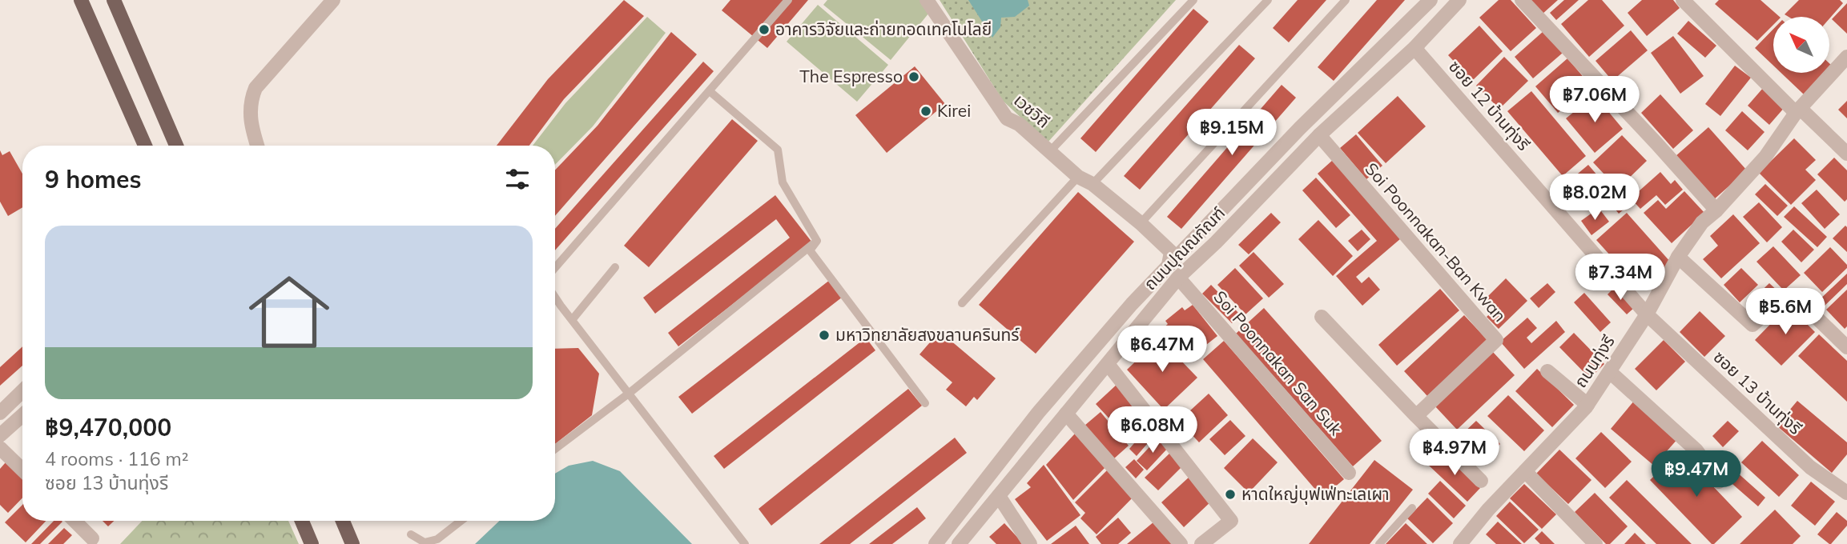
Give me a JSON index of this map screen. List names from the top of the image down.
{
  "streets": {
    "street": [
      "ซอย 12 บ้านทุ่งรี",
      "เวชวิถี",
      "Soi Poonnakan-Ban Kwan",
      "ถนนปุณณกัณฑ์",
      "ถนนทุ่งรี",
      "Soi Poonnakan San Suk",
      "ซอย 13 บ้านทุ่งรี"
    ]
  },
  "crossings": [
    ["ซอย 12 บ้านทุ่งรี", "ถนนปุณณกัณฑ์"],
    ["ซอย 12 บ้านทุ่งรี", "ถนนทุ่งรี"],
    ["ซอย 12 บ้านทุ่งรี", "ซอย 13 บ้านทุ่งรี"],
    ["เวชวิถี", "ถนนปุณณกัณฑ์"],
    ["Soi Poonnakan-Ban Kwan", "ถนนปุณณกัณฑ์"],
    ["ถนนปุณณกัณฑ์", "Soi Poonnakan San Suk"],
    ["ถนนทุ่งรี", "ซอย 13 บ้านทุ่งรี"]
  ],
  "places": [
    "อาคารวิจัยและถ่ายทอดเทคโนโลยี",
    "The Espresso",
    "Kirei",
    "มหาวิทยาลัยสงขลานครินทร์",
    "หาดใหญ่บุฟเฟ่ทะเลเผา"
  ],
  "north": "top left",
  "page": {
    "price": [
      "฿7.06M",
      "฿9.15M",
      "฿8.02M",
      "฿7.34M",
      "฿5.6M",
      "฿6.47M",
      "฿6.08M",
      "฿4.97M",
      "฿9.47M"
    ],
    "heading": "9 homes",
    "list": [
      {
        "name": "฿9,470,000",
        "note": "4 rooms · 116 m² · ซอย 13 บ้านทุ่งรี"
      }
    ]
  }
}
